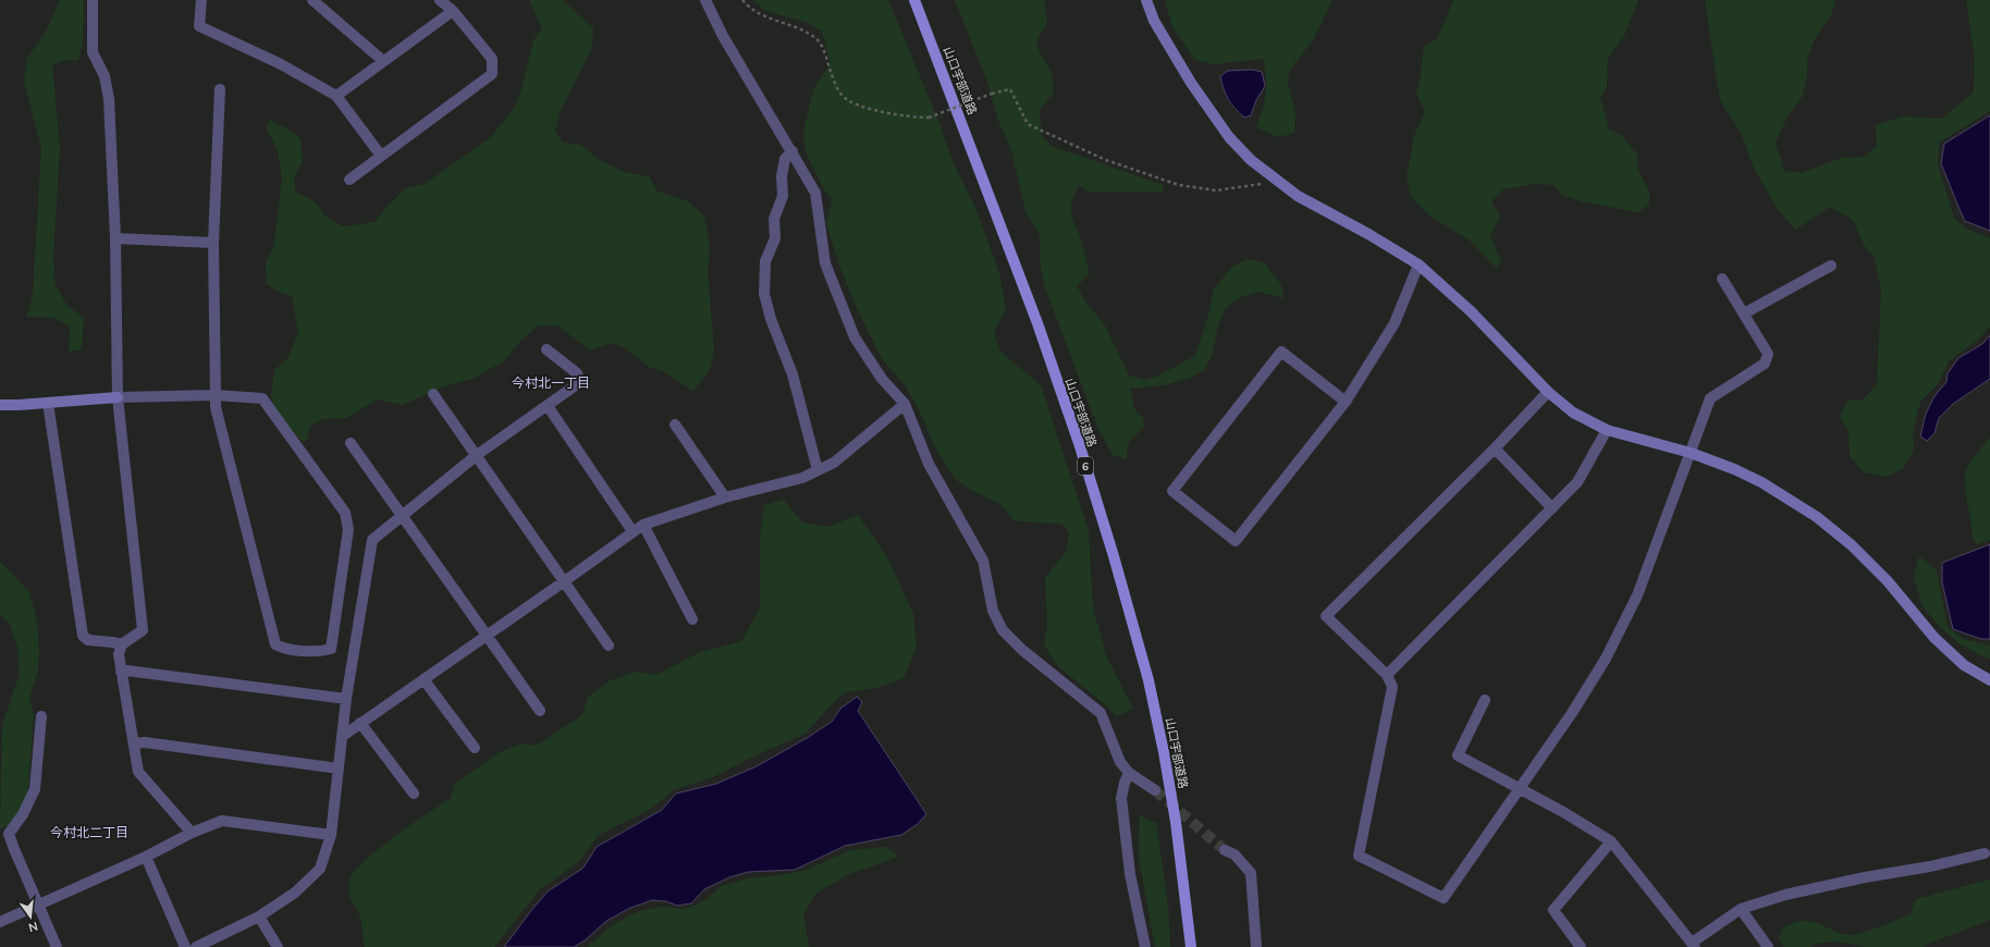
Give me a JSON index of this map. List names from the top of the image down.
{
  "streets": {
    "main road": ["山口宇部道路", "6"]
  },
  "districts": ["今村北一丁目", "今村北二丁目"],
  "north": "bottom"
}
